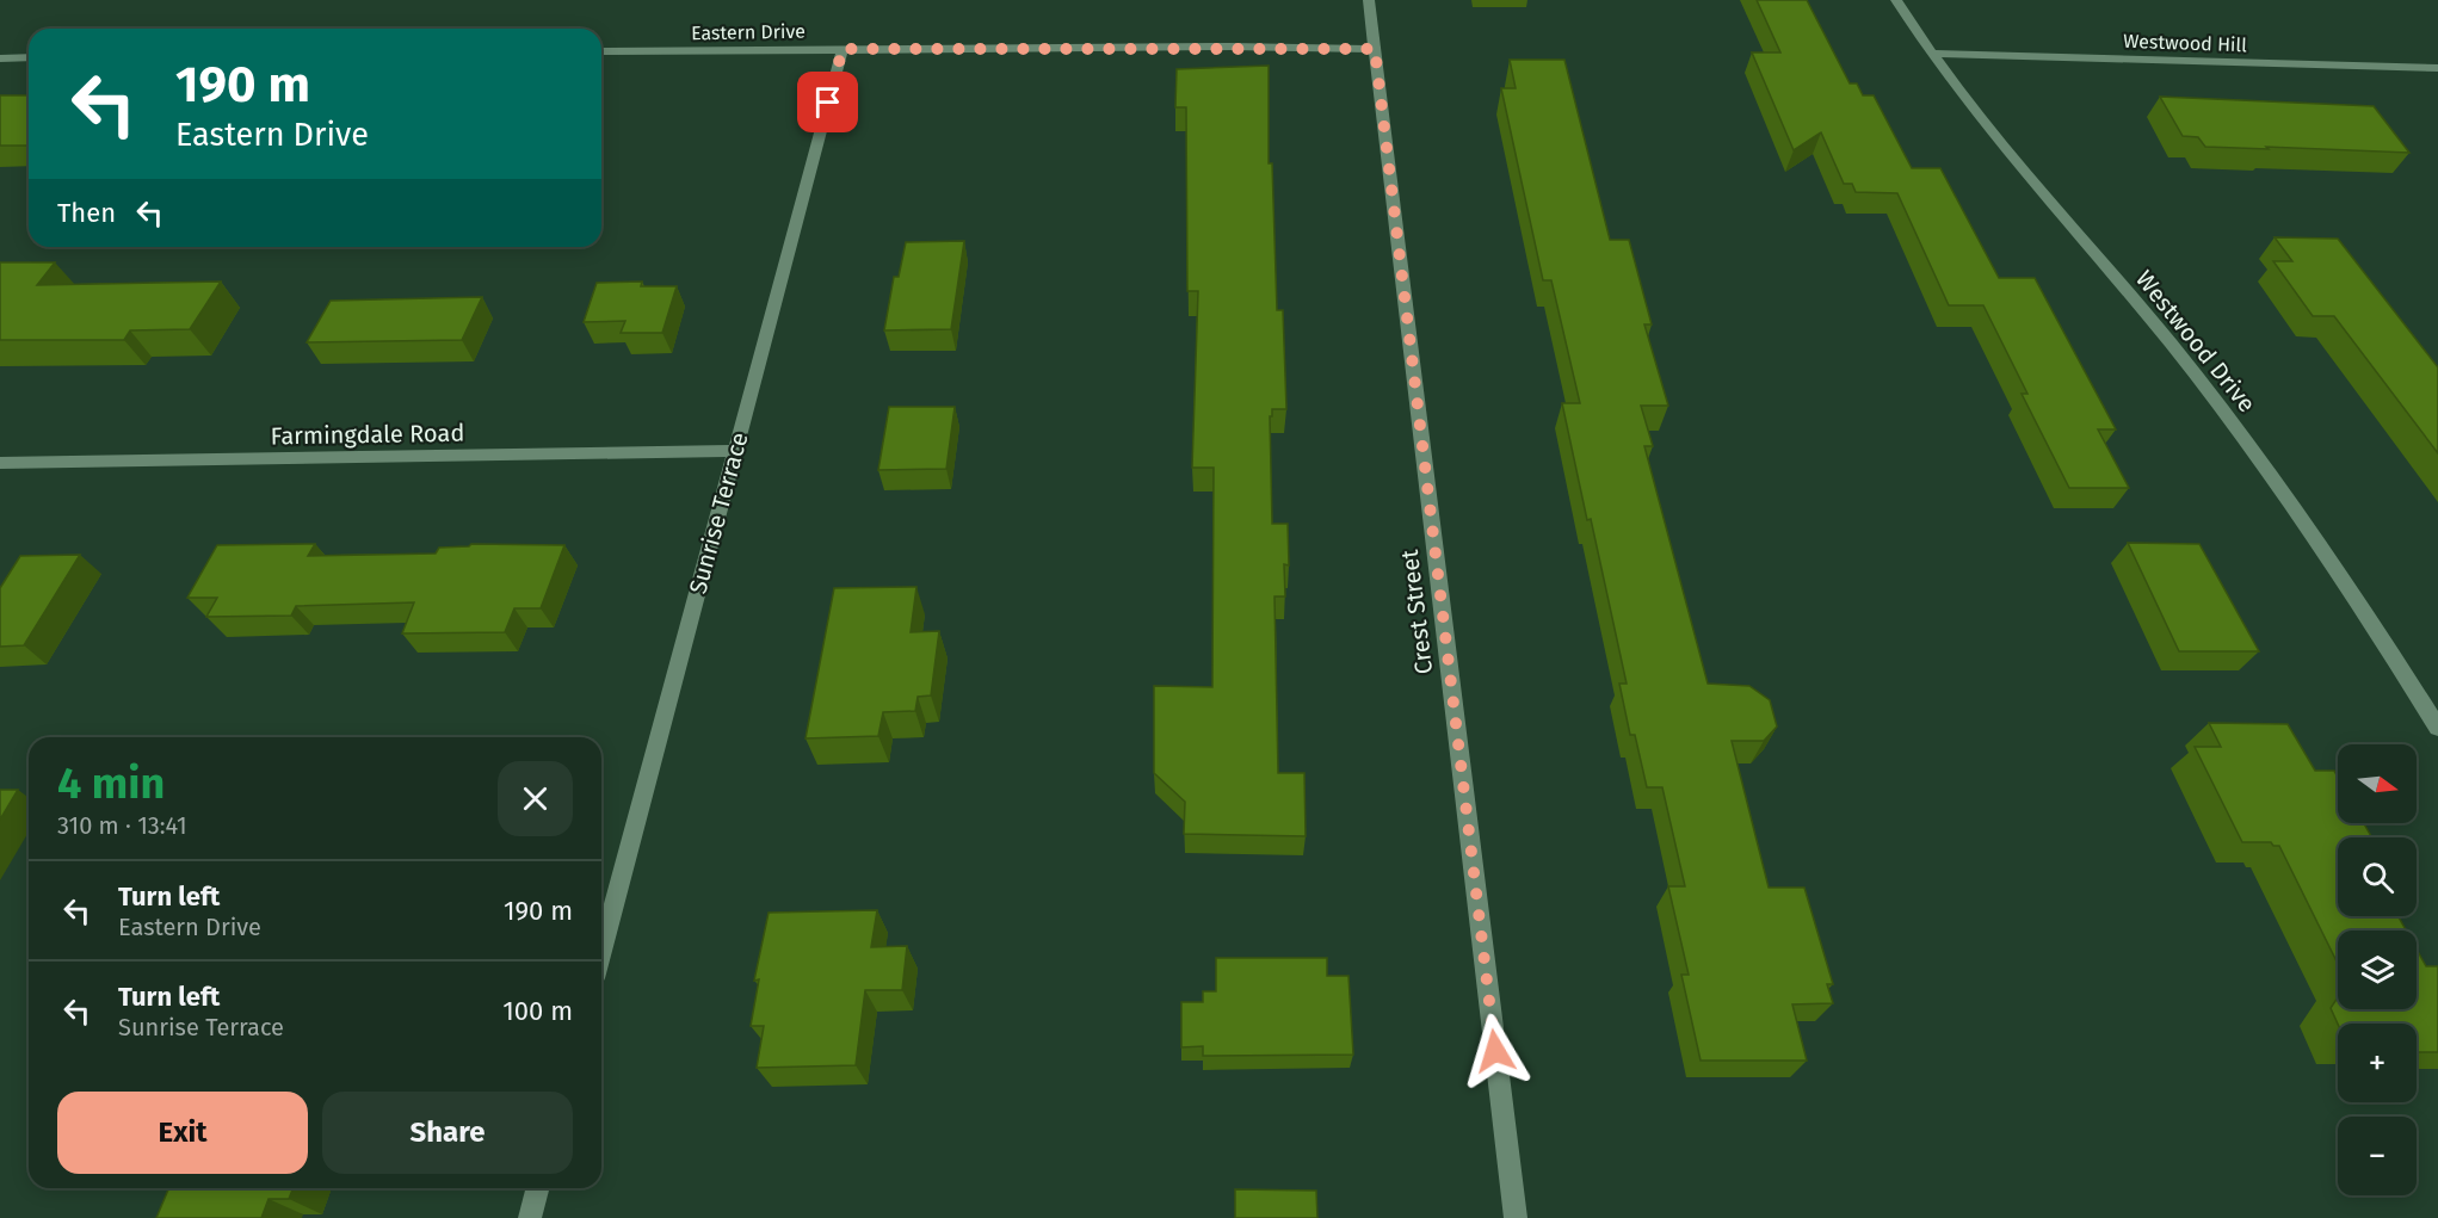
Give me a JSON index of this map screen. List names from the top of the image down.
{
  "streets": {
    "street": [
      "Eastern Drive",
      "Westwood Hill",
      "Westwood Drive",
      "Farmingdale Road",
      "Sunrise Terrace",
      "Crest Street"
    ]
  },
  "crossings": [
    ["Eastern Drive", "Sunrise Terrace"],
    ["Eastern Drive", "Crest Street"],
    ["Westwood Hill", "Westwood Drive"],
    ["Farmingdale Road", "Sunrise Terrace"]
  ],
  "north": "right",
  "page": {
    "turn": ["190 m", "Eastern Drive"],
    "then": "Then",
    "heading": ["4 min", "310 m · 13:41"],
    "map_buttons": ["+", "−"],
    "list": [
      {
        "name": "Turn left",
        "note": "Eastern Drive",
        "value": "190 m"
      },
      {
        "name": "Turn left",
        "note": "Sunrise Terrace",
        "value": "100 m"
      }
    ],
    "buttons": ["Exit", "Share"]
  }
}
